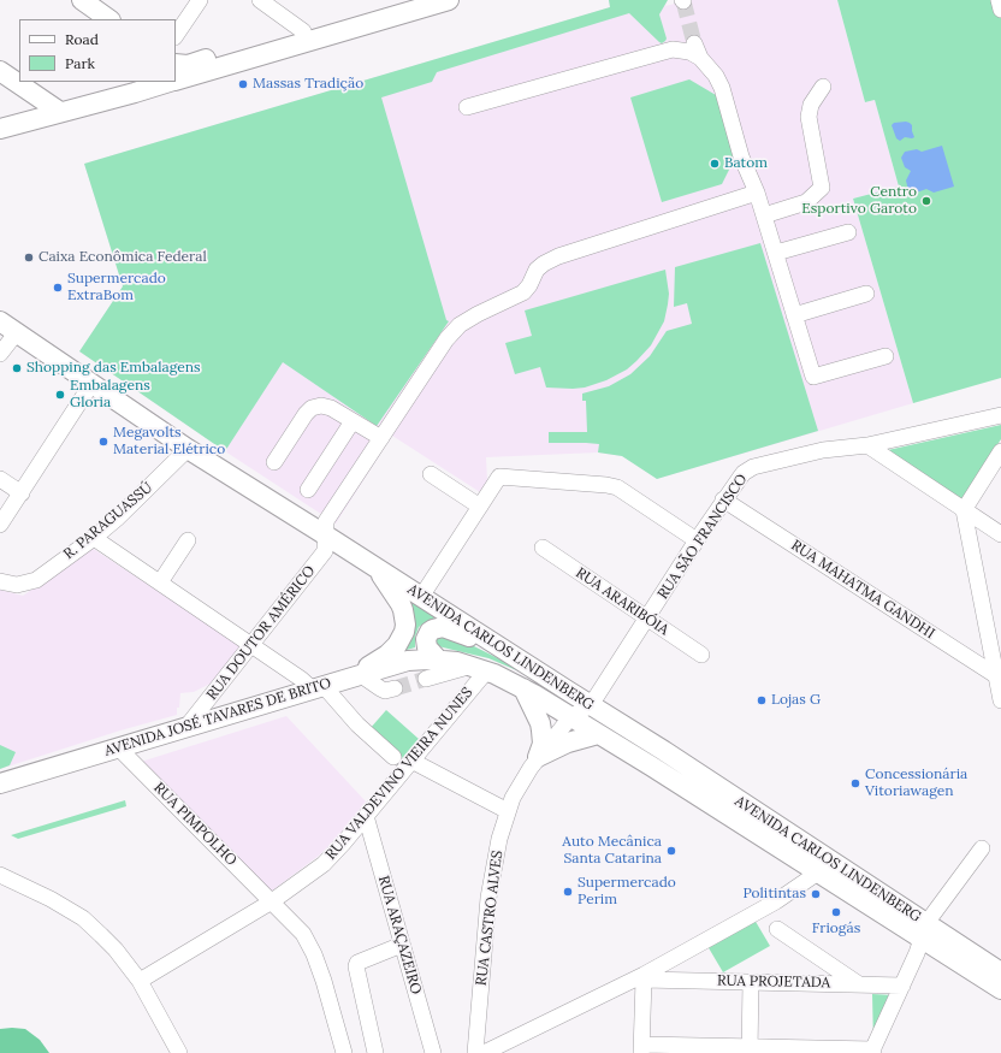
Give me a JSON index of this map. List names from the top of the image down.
{
  "streets": {
    "main road": ["AVENIDA CARLOS LINDENBERG", "AVENIDA JOSÉ TAVARES DE BRITO"],
    "street": [
      "R. PARAGUASSÚ",
      "RUA SÃO FRANCISCO",
      "RUA MAHATMA GANDHI",
      "RUA ARARIBÓIA",
      "RUA DOUTOR AMÉRICO",
      "RUA VALDEVINO VIEIRA NUNES",
      "RUA PIMPOLHO",
      "RUA CASTRO ALVES",
      "RUA ARAÇAZEIRO",
      "RUA PROJETADA"
    ]
  },
  "crossings": [
    ["R. PARAGUASSÚ", "AVENIDA CARLOS LINDENBERG"],
    ["RUA SÃO FRANCISCO", "RUA MAHATMA GANDHI"],
    ["RUA SÃO FRANCISCO", "RUA ARARIBÓIA"],
    ["RUA SÃO FRANCISCO", "AVENIDA CARLOS LINDENBERG"],
    ["RUA SÃO FRANCISCO", "RUA CASTRO ALVES"],
    ["RUA DOUTOR AMÉRICO", "AVENIDA CARLOS LINDENBERG"],
    ["RUA DOUTOR AMÉRICO", "AVENIDA JOSÉ TAVARES DE BRITO"],
    ["AVENIDA CARLOS LINDENBERG", "AVENIDA JOSÉ TAVARES DE BRITO"],
    ["AVENIDA CARLOS LINDENBERG", "RUA VALDEVINO VIEIRA NUNES"],
    ["AVENIDA CARLOS LINDENBERG", "RUA CASTRO ALVES"],
    ["AVENIDA JOSÉ TAVARES DE BRITO", "RUA PIMPOLHO"],
    ["RUA VALDEVINO VIEIRA NUNES", "RUA PIMPOLHO"],
    ["RUA VALDEVINO VIEIRA NUNES", "RUA ARAÇAZEIRO"]
  ],
  "places": [
    "Massas Tradição",
    "Batom",
    "Centro Esportivo Garoto",
    "Caixa Econômica Federal",
    "Supermercado ExtraBom",
    "Shopping das Embalagens",
    "Embalagens Gloria",
    "Megavolts Material Elétrico",
    "Lojas G",
    "Concessionária Vitoriawagen",
    "Auto Mecânica Santa Catarina",
    "Supermercado Perim",
    "Politintas",
    "Friogás"
  ],
  "legend": ["Road", "Park"]
}
